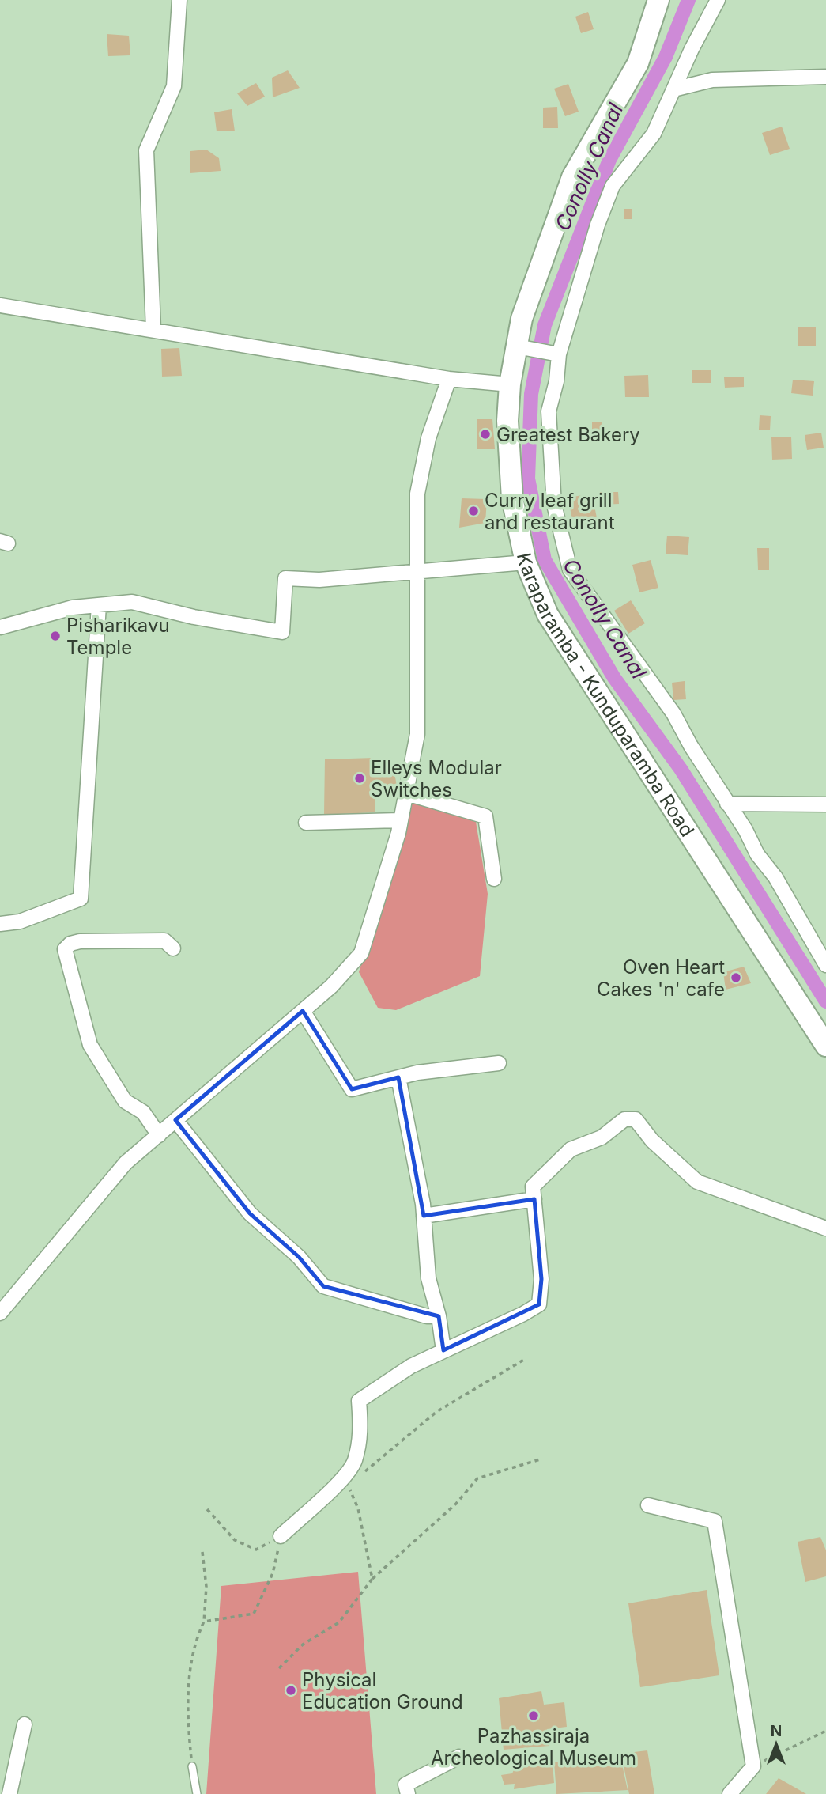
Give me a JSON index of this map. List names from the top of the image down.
{
  "streets": {
    "main road": ["Karaparamba - Kunduparamba Road"]
  },
  "water": ["Conolly Canal"],
  "places": [
    "Greatest Bakery",
    "Curry leaf grill and restaurant",
    "Pisharikavu Temple",
    "Elleys Modular Switches",
    "Oven Heart Cakes 'n' cafe",
    "Physical Education Ground",
    "Pazhassiraja Archeological Museum"
  ],
  "north": "top"
}
